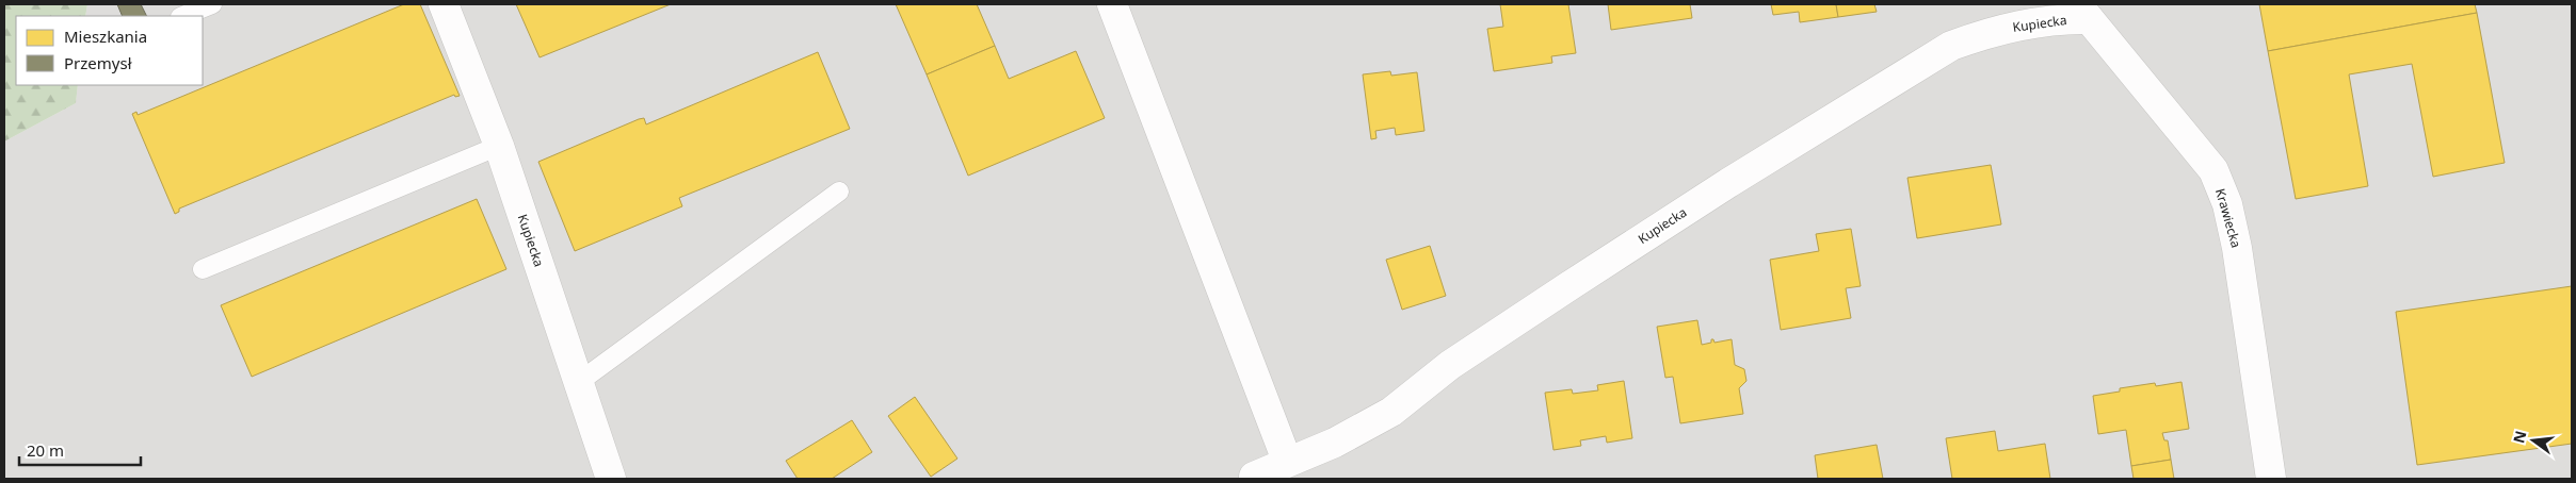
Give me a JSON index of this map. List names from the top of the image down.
{
  "streets": {
    "street": ["Kupiecka", "Krawiecka"]
  },
  "crossings": [
    ["Kupiecka", "Krawiecka"]
  ],
  "legend": ["Mieszkania", "Przemysł"],
  "scale_bar": "20 m",
  "north": "left"
}
